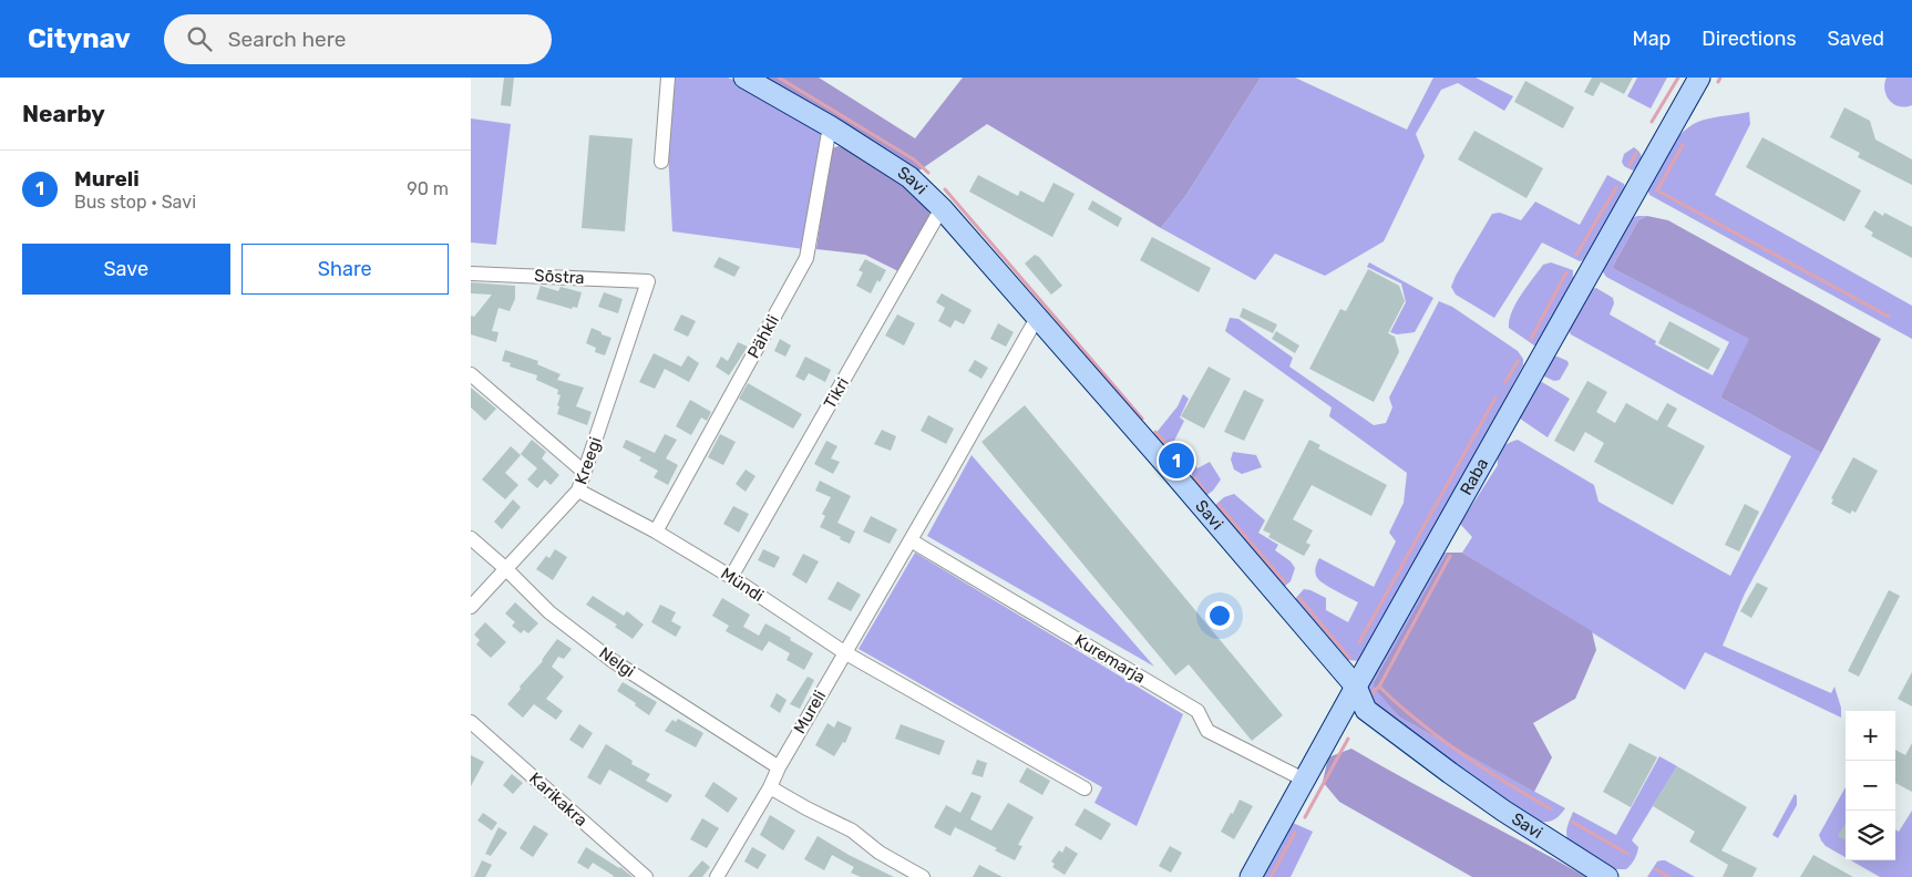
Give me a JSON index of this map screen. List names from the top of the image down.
{
  "streets": {
    "street": [
      "Savi",
      "Sõstra",
      "Pähkli",
      "Tikri",
      "Kreegi",
      "Raba",
      "Mündi",
      "Kuremarja",
      "Nelgi",
      "Mureli",
      "Karikakra"
    ]
  },
  "crossings": [
    ["Savi", "Pähkli"],
    ["Savi", "Tikri"],
    ["Savi", "Raba"],
    ["Savi", "Mureli"],
    ["Sõstra", "Kreegi"],
    ["Pähkli", "Mündi"],
    ["Tikri", "Mündi"],
    ["Kreegi", "Mündi"],
    ["Kreegi", "Nelgi"],
    ["Raba", "Kuremarja"],
    ["Mündi", "Mureli"],
    ["Kuremarja", "Mureli"],
    ["Nelgi", "Mureli"]
  ],
  "page": {
    "header": "Citynav",
    "search": "Search here",
    "nav": ["Map", "Directions", "Saved"],
    "heading": "Nearby",
    "list": [
      {
        "mark": "1",
        "name": "Mureli",
        "note": "Bus stop · Savi",
        "value": "90 m"
      }
    ],
    "buttons": ["Save", "Share"],
    "pins": "1",
    "map_buttons": ["+", "−"]
  }
}
